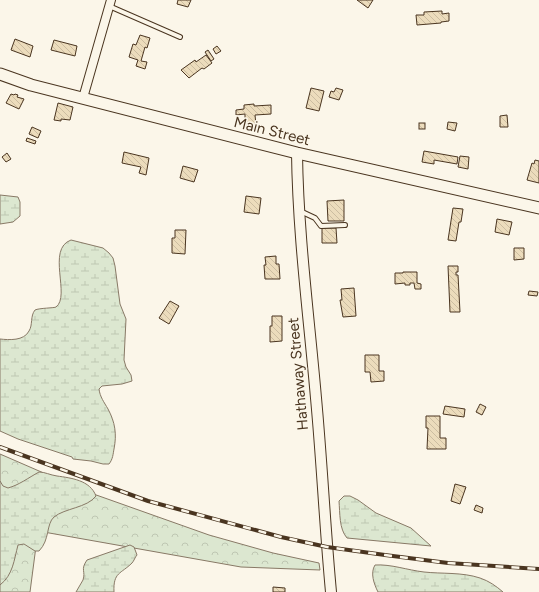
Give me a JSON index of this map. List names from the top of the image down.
{
  "streets": {
    "main road": ["Main Street"],
    "street": ["Hathaway Street"]
  },
  "crossings": [
    ["Main Street", "Hathaway Street"]
  ]
}
